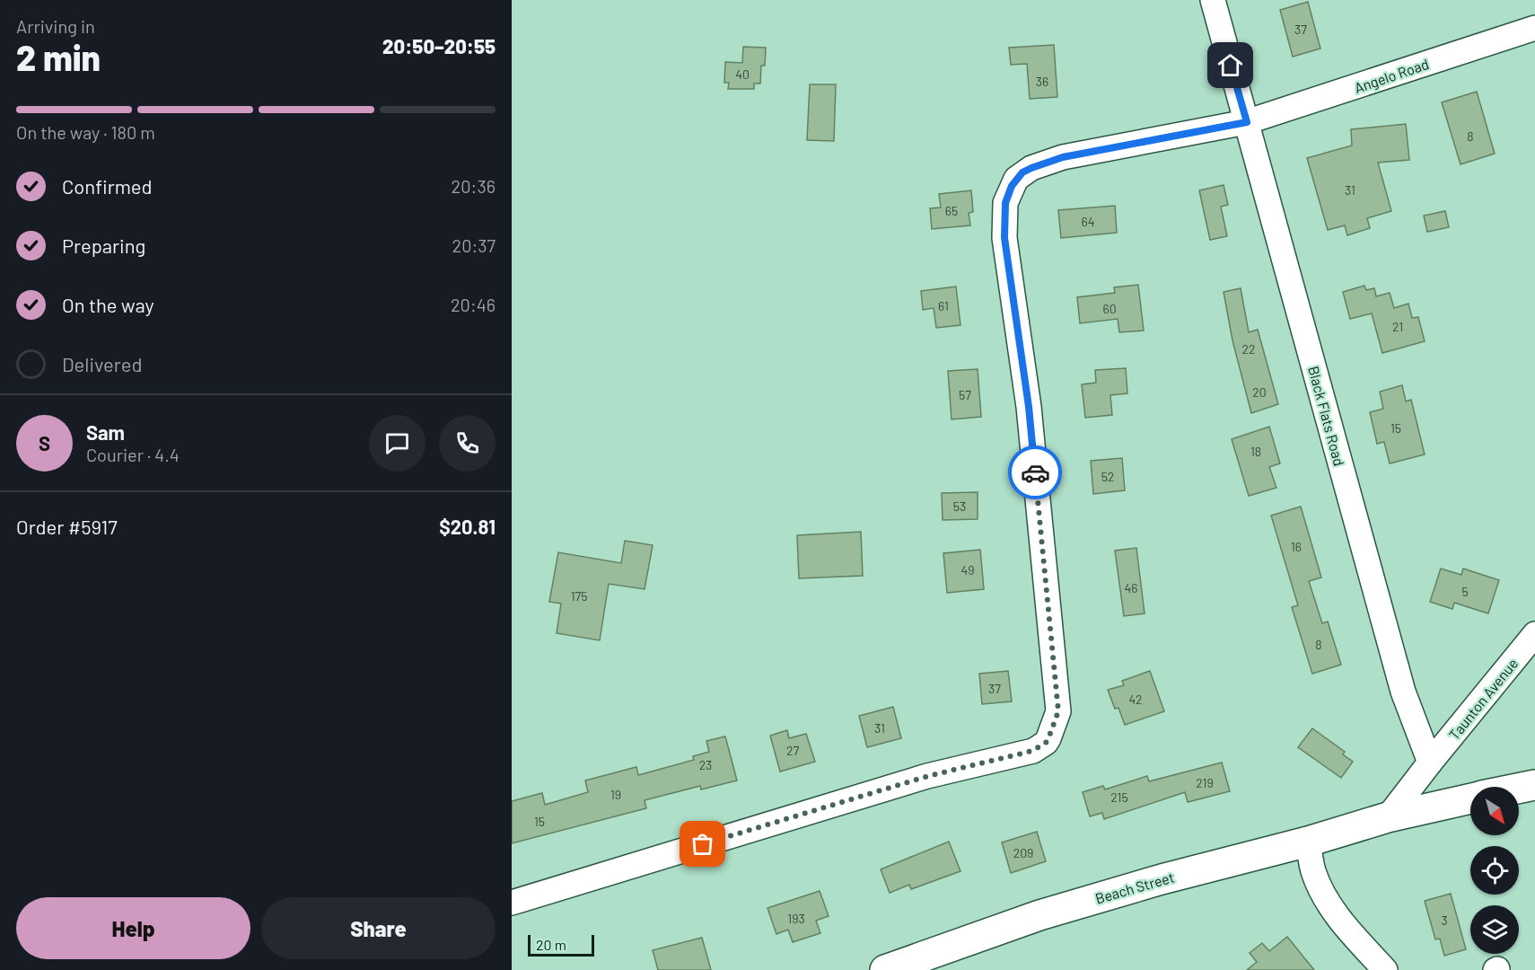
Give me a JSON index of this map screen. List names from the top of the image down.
{
  "streets": {
    "street": [
      "Angelo Road",
      "Black Flats Road",
      "Taunton Avenue",
      "Beach Street"
    ]
  },
  "crossings": [
    ["Angelo Road", "Black Flats Road"],
    ["Black Flats Road", "Taunton Avenue"]
  ],
  "house_numbers": [
    "37",
    "40",
    "36",
    "8",
    "31",
    "65",
    "64",
    "61",
    "60",
    "21",
    "22",
    "20",
    "57",
    "15",
    "18",
    "52",
    "53",
    "16",
    "49",
    "46",
    "5",
    "175",
    "8",
    "37",
    "42",
    "31",
    "27",
    "23",
    "219",
    "19",
    "215",
    "15",
    "209",
    "193",
    "3"
  ],
  "scale_bar": "20 m",
  "north": "bottom right",
  "page": {
    "heading": ["2 min", "Arriving in", "20:50–20:55"],
    "panel": [
      "Sam",
      "Courier · 4.4",
      "Order #5917",
      "$20.81"
    ],
    "bar": "On the way · 180 m",
    "list": [
      ["Confirmed", "20:36"],
      ["Preparing", "20:37"],
      ["On the way", "20:46"],
      "Delivered"
    ],
    "round": "S",
    "buttons": ["Help", "Share"],
    "scale": "20 m"
  }
}
